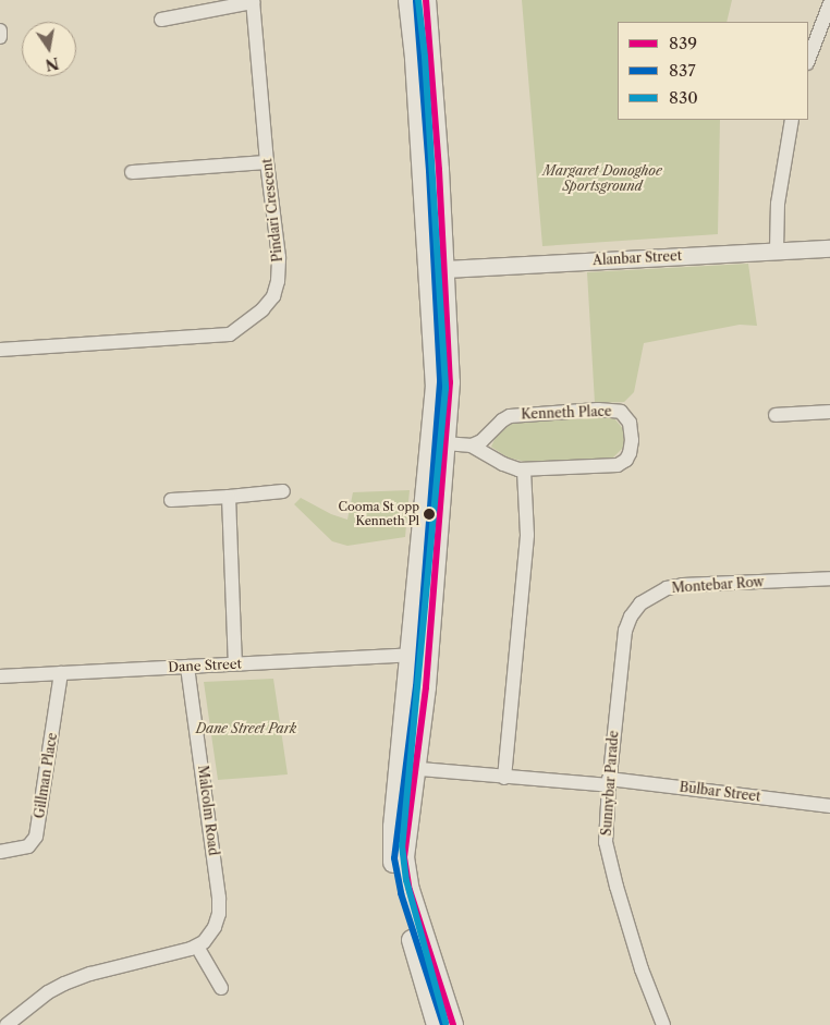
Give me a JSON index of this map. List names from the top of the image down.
{
  "streets": {
    "street": [
      "Pindari Crescent",
      "Alanbar Street",
      "Kenneth Place",
      "Montebar Row",
      "Dane Street",
      "Gillman Place",
      "Sunnybar Parade",
      "Bulbar Street",
      "Malcolm Road"
    ]
  },
  "crossings": [
    ["Montebar Row", "Sunnybar Parade"],
    ["Dane Street", "Gillman Place"],
    ["Dane Street", "Malcolm Road"],
    ["Sunnybar Parade", "Bulbar Street"]
  ],
  "parks": ["Margaret Donoghoe Sportsground", "Dane Street Park"],
  "places": ["Cooma St opp Kenneth Pl"],
  "lines": ["transit line 839", "transit line 830", "transit line 837"],
  "legend": ["839", "837", "830"],
  "north": "bottom"
}
